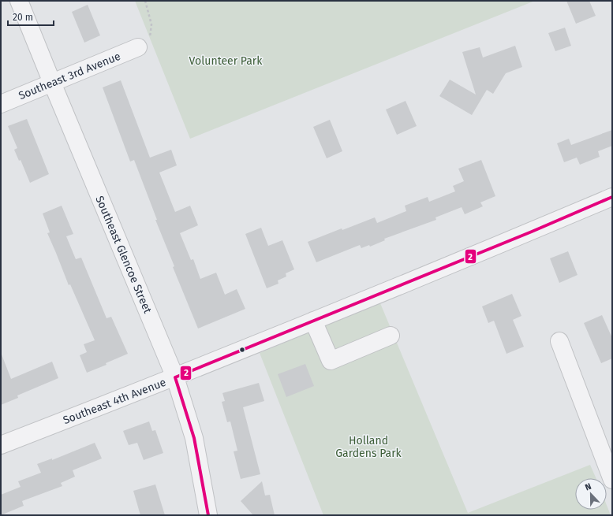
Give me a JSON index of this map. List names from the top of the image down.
{
  "streets": {
    "street": ["Southeast 3rd Avenue", "Southeast Glencoe Street", "Southeast 4th Avenue"]
  },
  "crossings": [
    ["Southeast 3rd Avenue", "Southeast Glencoe Street"],
    ["Southeast Glencoe Street", "Southeast 4th Avenue"]
  ],
  "parks": ["Volunteer Park", "Holland Gardens Park"],
  "lines": ["transit line 2"],
  "scale_bar": "20 m",
  "north": "top"
}
